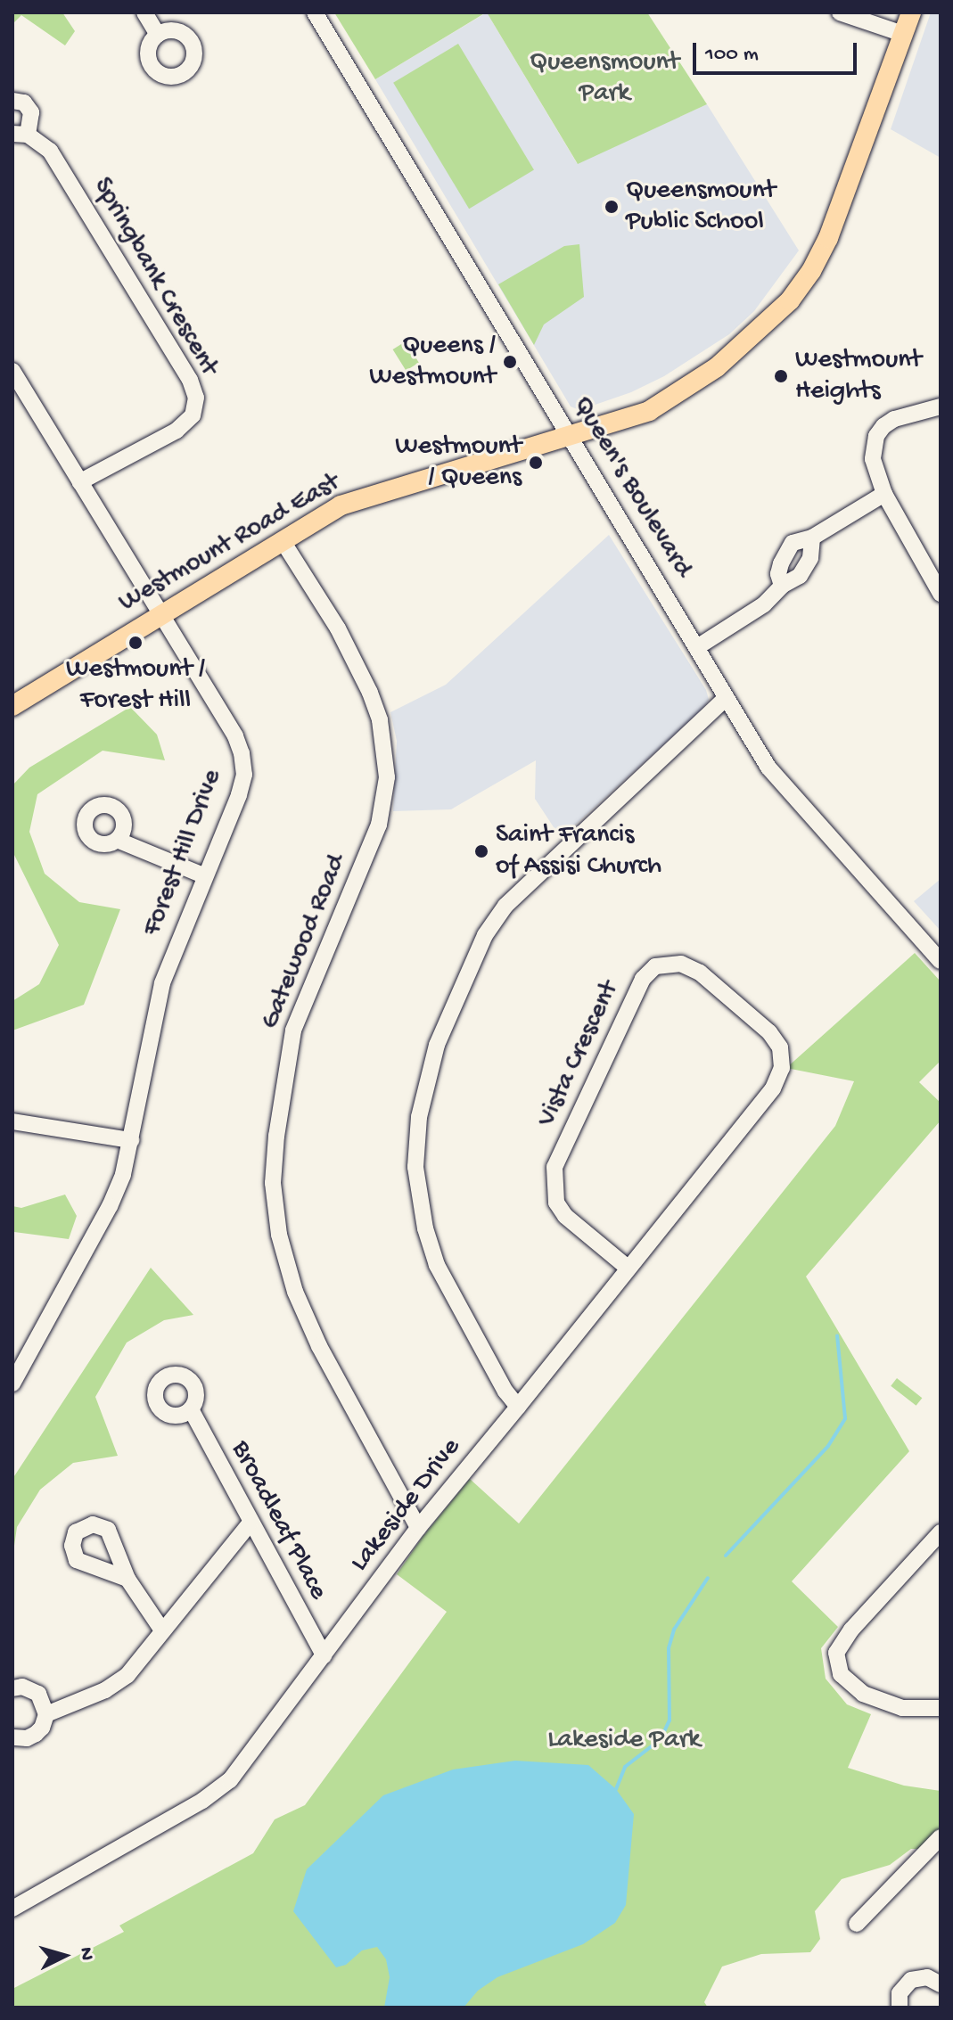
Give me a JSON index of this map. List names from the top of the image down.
{
  "streets": {
    "main road": ["Westmount Road East"],
    "street": [
      "Springbank Crescent",
      "Queen's Boulevard",
      "Forest Hill Drive",
      "Gatewood Road",
      "Vista Crescent",
      "Lakeside Drive",
      "Broadleaf Place"
    ]
  },
  "crossings": [
    ["Springbank Crescent", "Forest Hill Drive"],
    ["Queen's Boulevard", "Westmount Road East"],
    ["Westmount Road East", "Forest Hill Drive"],
    ["Westmount Road East", "Gatewood Road"],
    ["Gatewood Road", "Lakeside Drive"],
    ["Vista Crescent", "Lakeside Drive"],
    ["Lakeside Drive", "Broadleaf Place"]
  ],
  "parks": ["Queensmount Park", "Lakeside Park"],
  "places": [
    "Queensmount Public School",
    "Queens / Westmount",
    "Westmount Heights",
    "Westmount / Queens",
    "Westmount / Forest Hill",
    "Saint Francis of Assisi Church"
  ],
  "scale_bar": "100 m",
  "north": "right"
}
